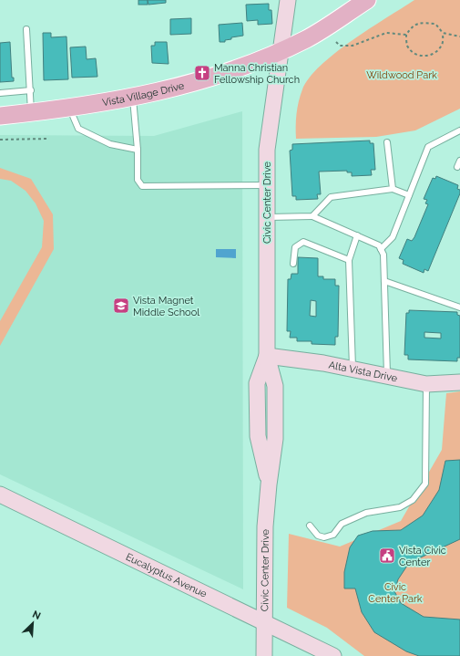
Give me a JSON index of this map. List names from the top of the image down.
{
  "streets": {
    "main road": [
      "Vista Village Drive",
      "Civic Center Drive",
      "Alta Vista Drive",
      "Eucalyptus Avenue"
    ]
  },
  "crossings": [
    ["Vista Village Drive", "Civic Center Drive"],
    ["Civic Center Drive", "Alta Vista Drive"],
    ["Civic Center Drive", "Eucalyptus Avenue"]
  ],
  "parks": ["Wildwood Park", "Civic Center Park"],
  "places": {
    "church": ["Manna Christian Fellowship Church"],
    "school or university": ["Vista Magnet Middle School"],
    "public building": ["Vista Civic Center"]
  },
  "north": "top right"
}
